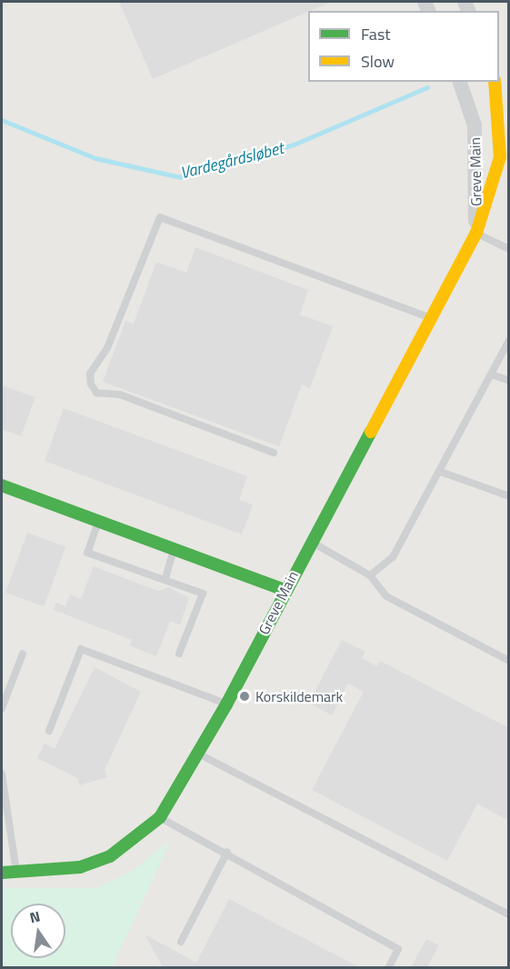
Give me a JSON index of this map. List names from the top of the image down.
{
  "streets": {
    "street": ["Greve Main"]
  },
  "water": ["Vardegårdsløbet"],
  "places": ["Korskildemark"],
  "legend": ["Fast", "Slow"],
  "north": "top"
}
